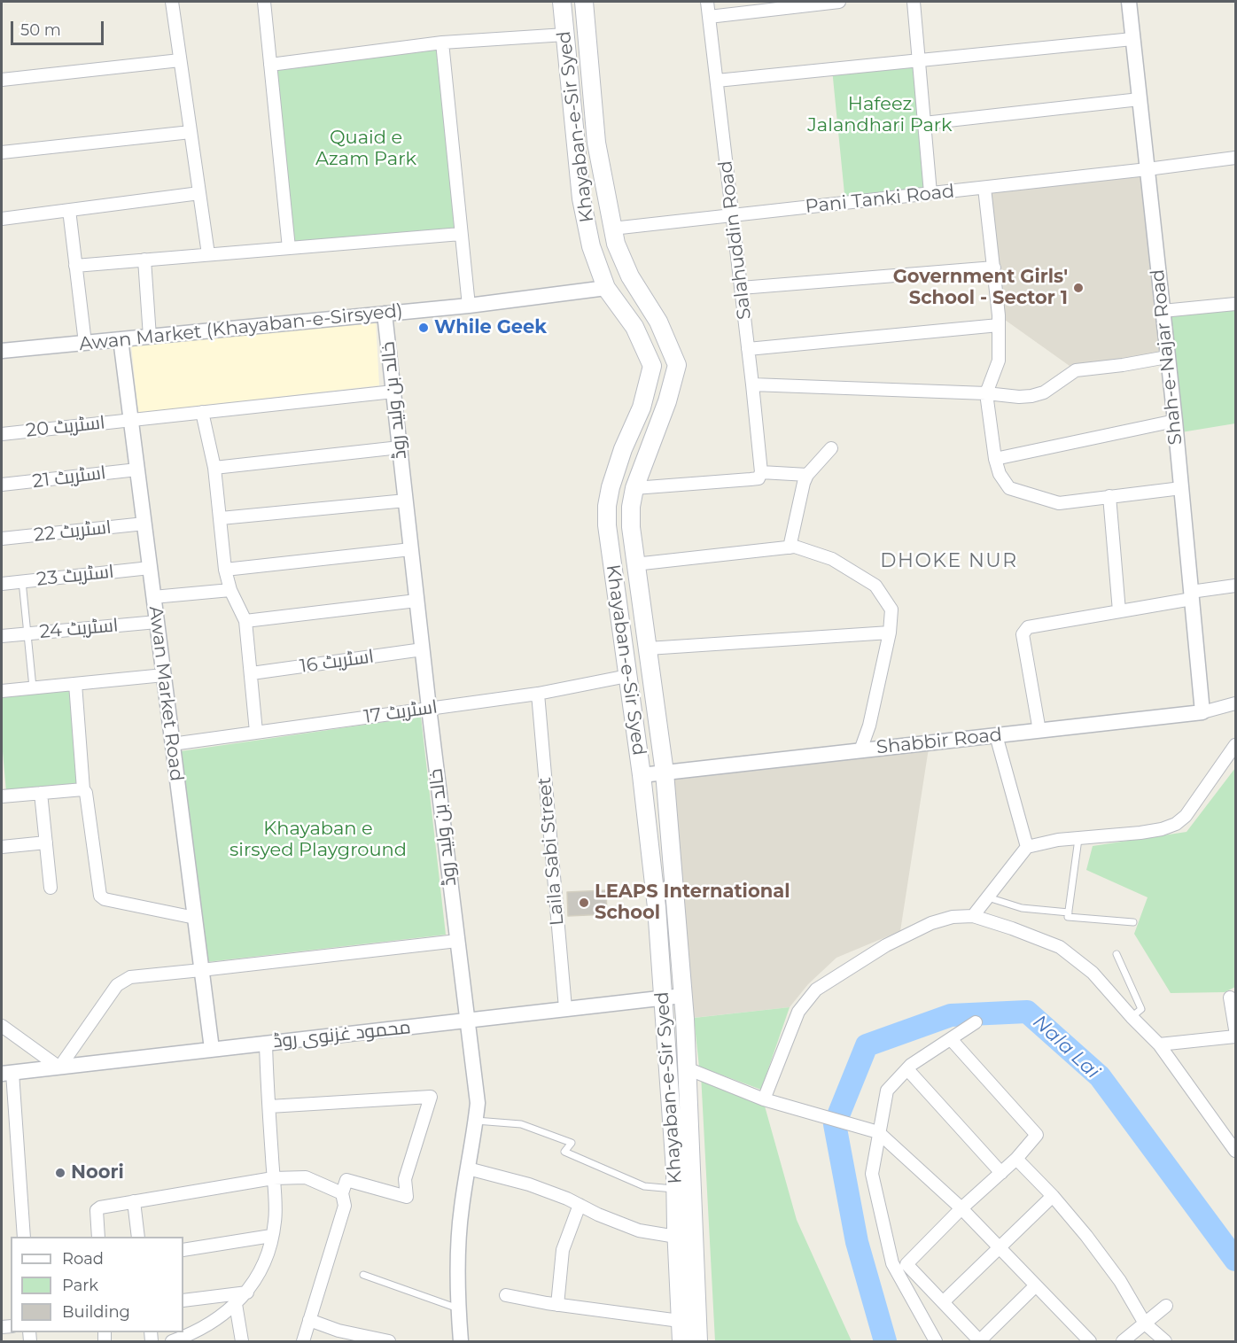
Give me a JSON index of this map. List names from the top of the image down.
{
  "streets": {
    "main road": ["Khayaban-e-Sir Syed"],
    "street": [
      "Pani Tanki Road",
      "Salahuddin Road",
      "Awan Market (Khayaban-e-Sirsyed)",
      "Shah-e-Najar Road",
      "خالد بن ولید روڈ",
      "اسٹریٹ 20",
      "اسٹریٹ 21",
      "اسٹریٹ 22",
      "اسٹریٹ 23",
      "اسٹریٹ 24",
      "اسٹریٹ 16",
      "Awan Market Road",
      "اسٹریٹ 17",
      "Shabbir Road",
      "Laila Sabi Street",
      "محمود غزنوی روڈ"
    ]
  },
  "crossings": [
    ["Khayaban-e-Sir Syed", "Pani Tanki Road"],
    ["Khayaban-e-Sir Syed", "Awan Market (Khayaban-e-Sirsyed)"],
    ["Khayaban-e-Sir Syed", "اسٹریٹ 17"],
    ["Khayaban-e-Sir Syed", "Shabbir Road"],
    ["Khayaban-e-Sir Syed", "محمود غزنوی روڈ"],
    ["Pani Tanki Road", "Salahuddin Road"],
    ["Pani Tanki Road", "Shah-e-Najar Road"],
    ["Awan Market (Khayaban-e-Sirsyed)", "خالد بن ولید روڈ"],
    ["Awan Market (Khayaban-e-Sirsyed)", "Awan Market Road"],
    ["Shah-e-Najar Road", "Shabbir Road"],
    ["خالد بن ولید روڈ", "اسٹریٹ 20"],
    ["خالد بن ولید روڈ", "اسٹریٹ 16"],
    ["خالد بن ولید روڈ", "اسٹریٹ 17"],
    ["خالد بن ولید روڈ", "محمود غزنوی روڈ"],
    ["اسٹریٹ 20", "Awan Market Road"],
    ["اسٹریٹ 21", "Awan Market Road"],
    ["اسٹریٹ 22", "Awan Market Road"],
    ["اسٹریٹ 23", "Awan Market Road"],
    ["اسٹریٹ 24", "Awan Market Road"],
    ["Awan Market Road", "اسٹریٹ 17"],
    ["Awan Market Road", "محمود غزنوی روڈ"],
    ["اسٹریٹ 17", "Laila Sabi Street"],
    ["Laila Sabi Street", "محمود غزنوی روڈ"]
  ],
  "districts": ["DHOKE NUR"],
  "water": ["Nala Lai"],
  "parks": ["Hafeez Jalandhari Park", "Quaid e Azam Park", "Khayaban e sirsyed Playground"],
  "places": [
    "Government Girls' School - Sector 1",
    "While Geek",
    "LEAPS International School",
    "Noori"
  ],
  "legend": ["Road", "Park", "Building"],
  "scale_bar": "50 m"
}
